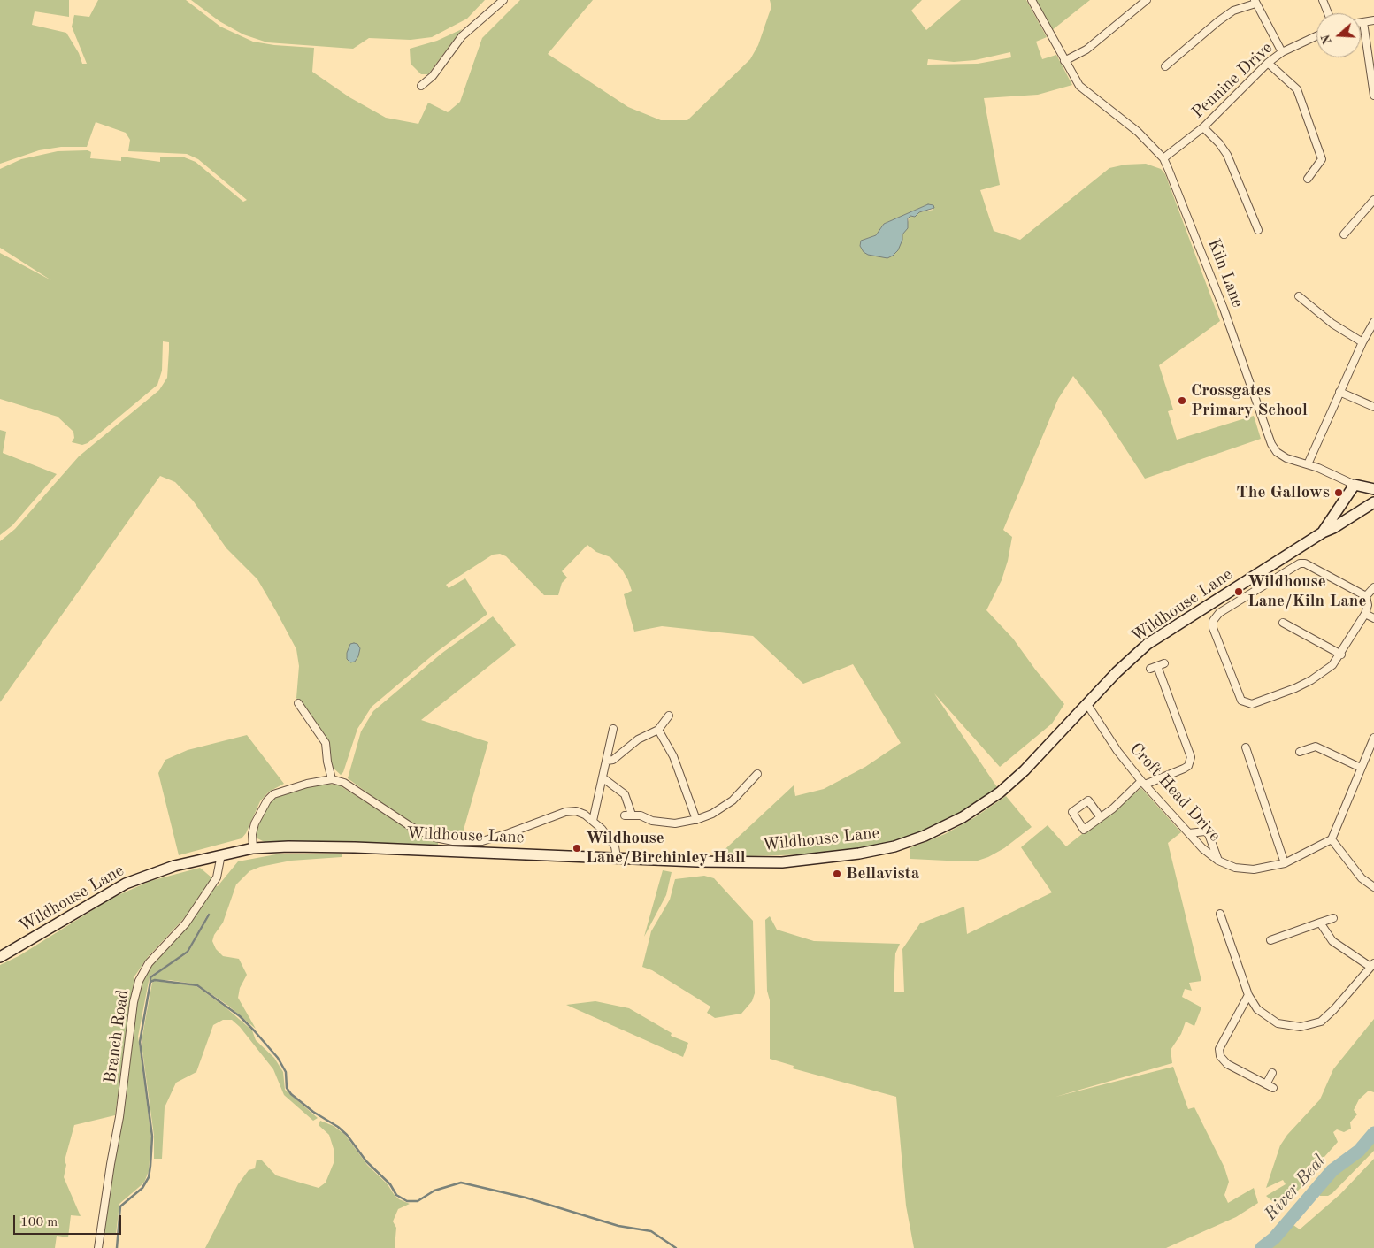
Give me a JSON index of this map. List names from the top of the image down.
{
  "streets": {
    "main road": ["Wildhouse Lane"],
    "street": [
      "Pennine Drive",
      "Kiln Lane",
      "Croft Head Drive",
      "Branch Road"
    ]
  },
  "crossings": [
    ["Pennine Drive", "Kiln Lane"],
    ["Kiln Lane", "Wildhouse Lane"],
    ["Wildhouse Lane", "Croft Head Drive"],
    ["Wildhouse Lane", "Branch Road"]
  ],
  "water": ["River Beal"],
  "places": [
    "Crossgates Primary School",
    "The Gallows",
    "Wildhouse Lane/Kiln Lane",
    "Wildhouse Lane/Birchinley Hall",
    "Bellavista"
  ],
  "scale_bar": "100 m",
  "north": "left"
}
